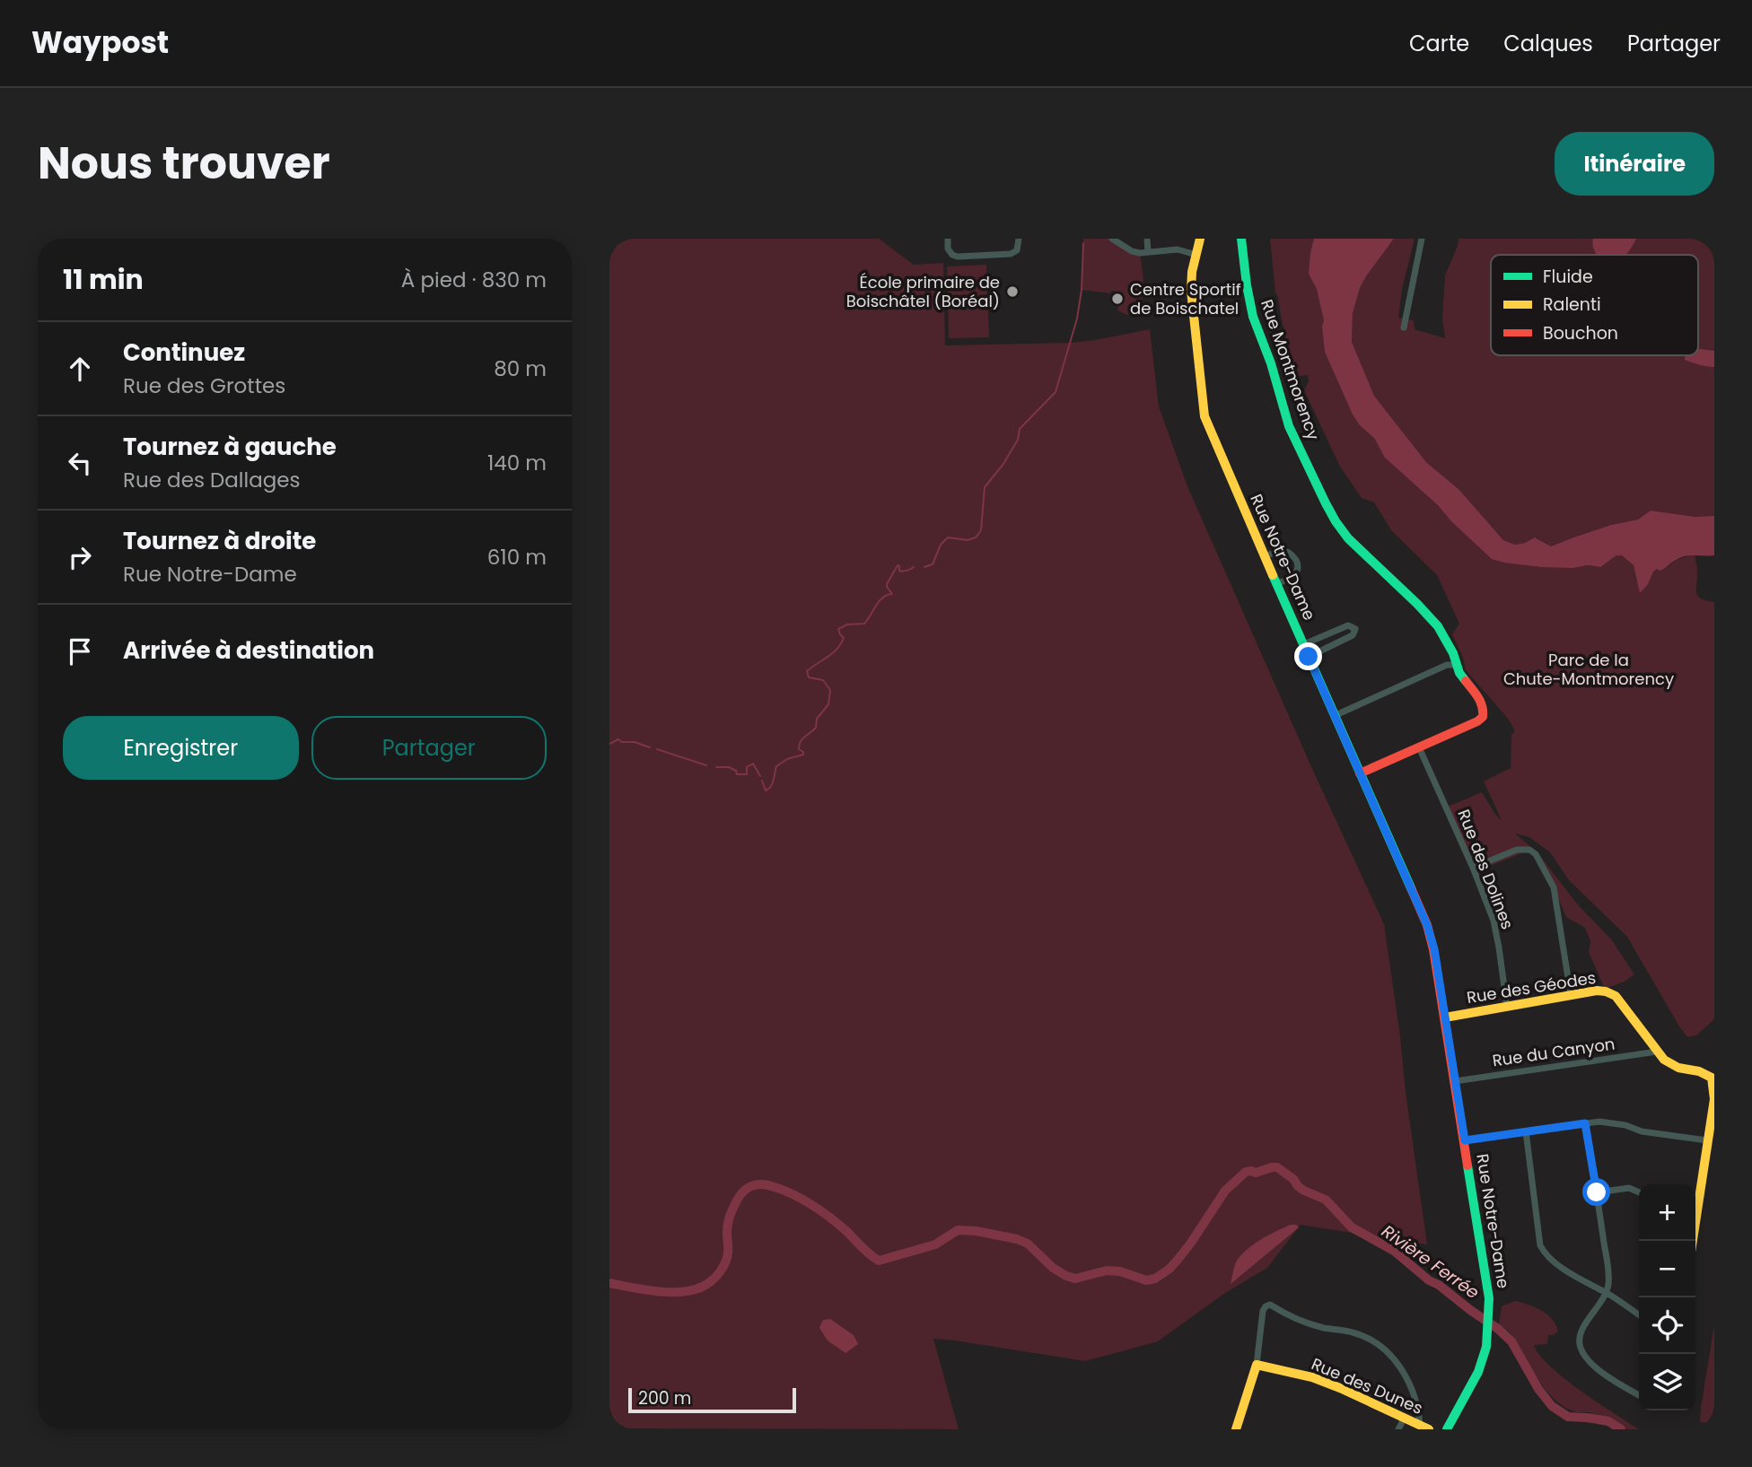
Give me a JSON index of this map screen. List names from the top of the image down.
{
  "streets": {
    "street": [
      "Rue Montmorency",
      "Rue Notre-Dame",
      "Rue des Dolines",
      "Rue des Géodes",
      "Rue du Canyon",
      "Rue des Dunes"
    ]
  },
  "crossings": [
    ["Rue Montmorency", "Rue des Dolines"],
    ["Rue Notre-Dame", "Rue des Géodes"],
    ["Rue Notre-Dame", "Rue du Canyon"],
    ["Rue des Dolines", "Rue des Géodes"],
    ["Rue des Géodes", "Rue du Canyon"]
  ],
  "water": ["Rivière Ferrée"],
  "parks": ["Parc de la Chute-Montmorency"],
  "places": ["École primaire de Boischâtel (Boréal)", "Centre Sportif de Boischatel"],
  "legend": ["Fluide", "Ralenti", "Bouchon"],
  "scale_bar": "200 m",
  "page": {
    "header": "Waypost",
    "nav": ["Carte", "Calques", "Partager"],
    "title": "Nous trouver",
    "buttons": [
      "Itinéraire",
      ["Enregistrer", "Partager"]
    ],
    "heading": ["11 min", "À pied · 830 m"],
    "list": [
      ["Continuez", "Rue des Grottes", "80 m"],
      ["Tournez à gauche", "Rue des Dallages", "140 m"],
      ["Tournez à droite", "Rue Notre-Dame", "610 m"],
      "Arrivée à destination"
    ],
    "map_buttons": ["+", "−"],
    "scale": "200 m"
  }
}
